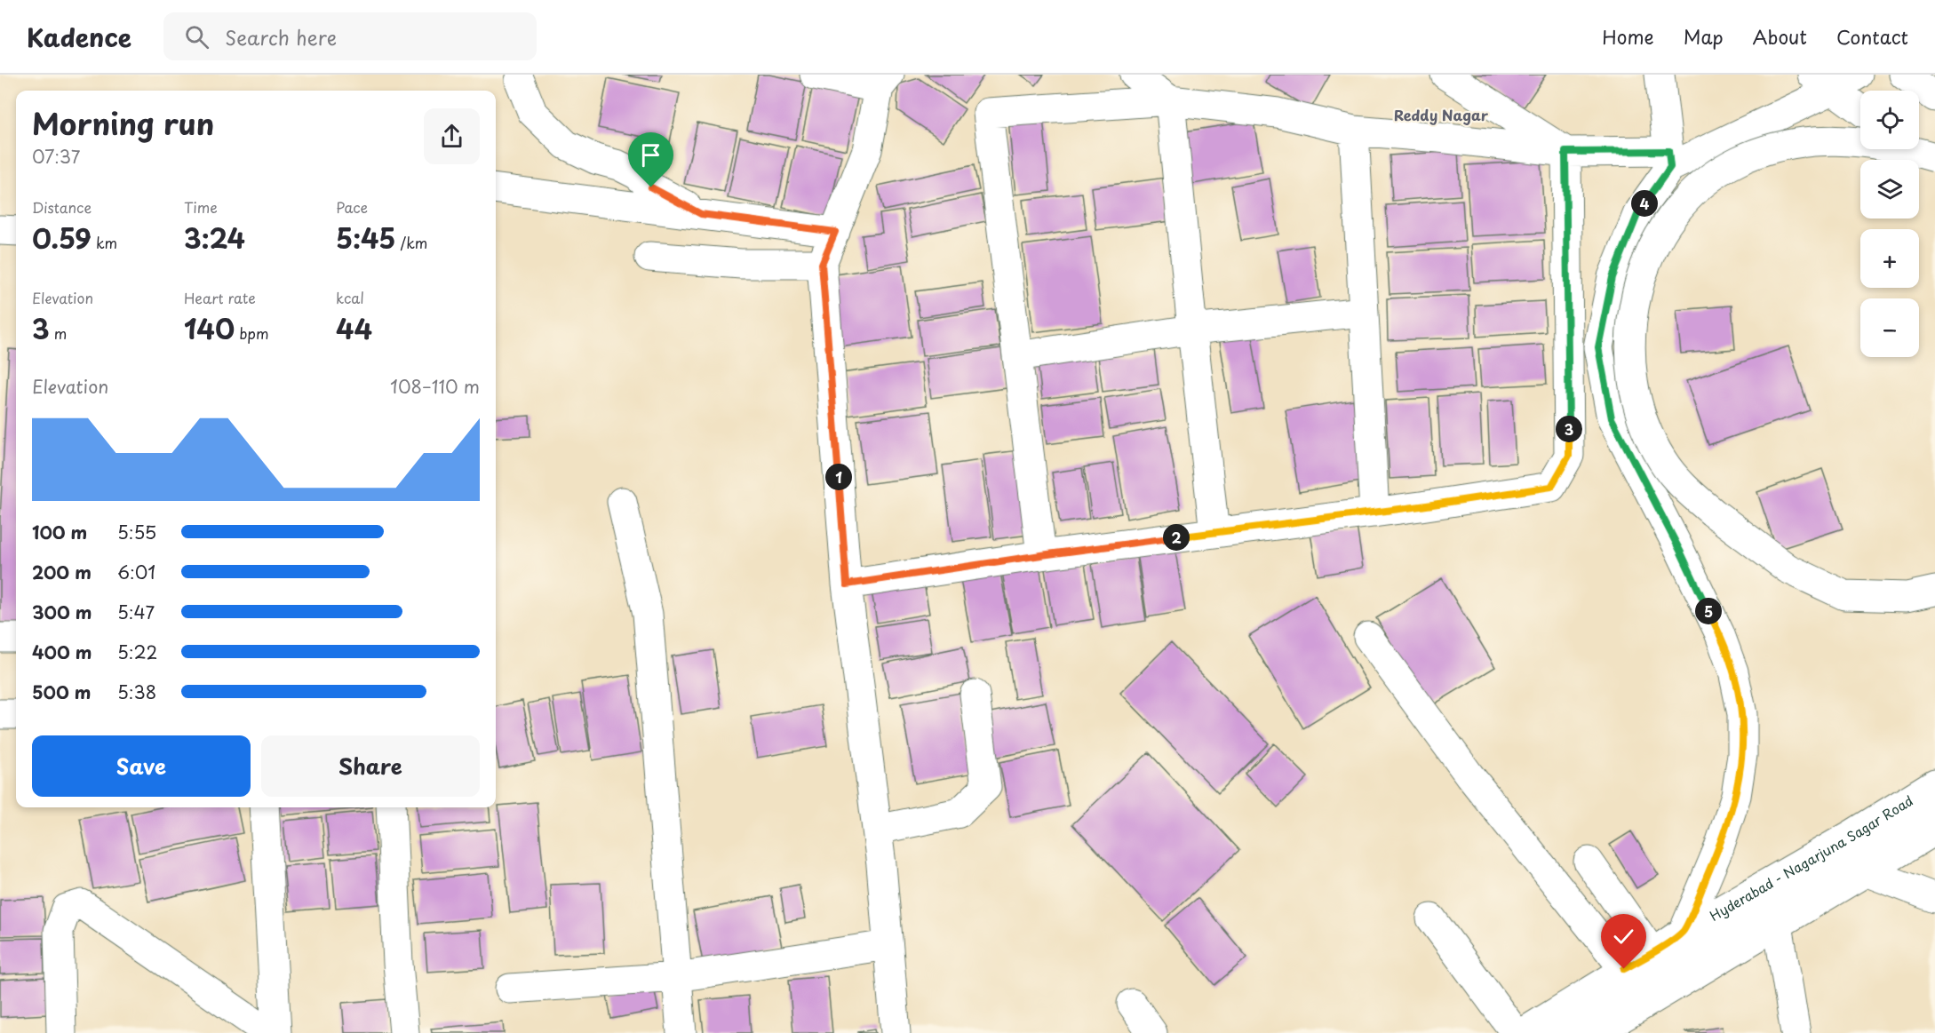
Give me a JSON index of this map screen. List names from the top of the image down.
{
  "streets": {
    "main road": ["Hyderabad - Nagarjuna Sagar Road"]
  },
  "districts": ["Reddy Nagar"],
  "page": {
    "header": "Kadence",
    "search": "Search here",
    "nav": [
      "Home",
      "Map",
      "About",
      "Contact"
    ],
    "map_buttons": ["+", "−"],
    "heading": ["Morning run", "07:37"],
    "stats": [
      ["Distance", "0.59 km"],
      ["Time", "3:24"],
      ["Pace", "5:45 /km"],
      ["Elevation", "3 m"],
      ["Heart rate", "140 bpm"],
      ["kcal", "44"]
    ],
    "pins": [
      "4",
      "3",
      "1",
      "2",
      "5"
    ],
    "chart": ["Elevation", "108–110 m"],
    "list": [
      {
        "name": "100 m",
        "note": "5:55"
      },
      {
        "name": "200 m",
        "note": "6:01"
      },
      {
        "name": "300 m",
        "note": "5:47"
      },
      {
        "name": "400 m",
        "note": "5:22"
      },
      {
        "name": "500 m",
        "note": "5:38"
      }
    ],
    "buttons": ["Save", "Share"]
  }
}
